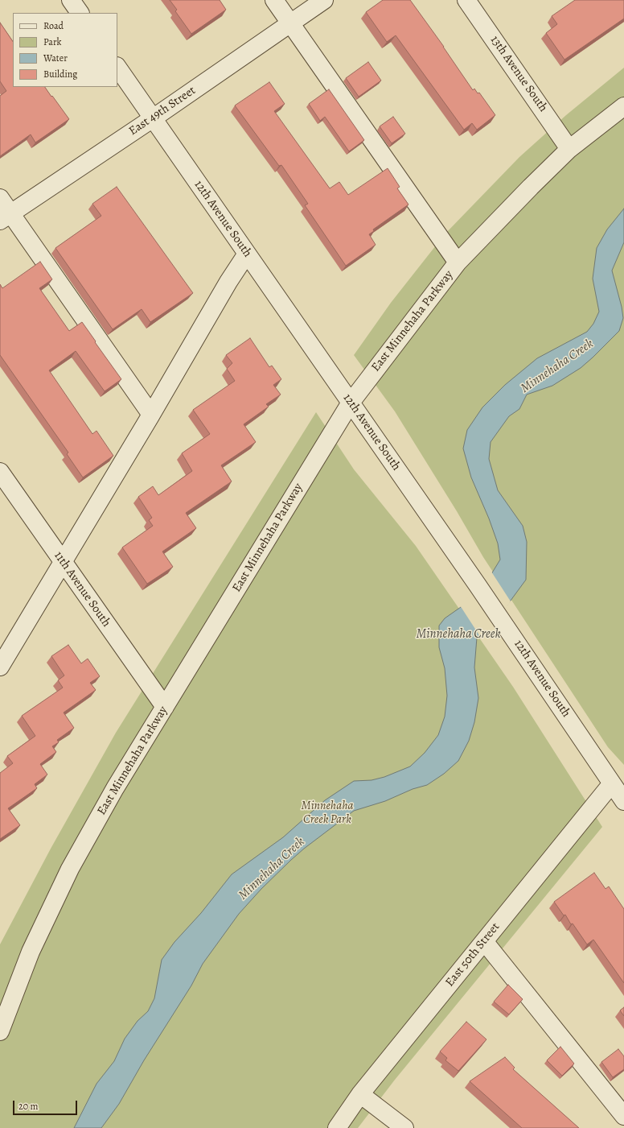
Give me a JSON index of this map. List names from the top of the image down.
{
  "streets": {
    "street": [
      "13th Avenue South",
      "East 49th Street",
      "12th Avenue South",
      "East Minnehaha Parkway",
      "11th Avenue South",
      "East 50th Street"
    ]
  },
  "crossings": [
    ["13th Avenue South", "East Minnehaha Parkway"],
    ["East 49th Street", "12th Avenue South"],
    ["12th Avenue South", "East Minnehaha Parkway"],
    ["12th Avenue South", "East 50th Street"],
    ["East Minnehaha Parkway", "11th Avenue South"]
  ],
  "water": ["Minnehaha Creek"],
  "parks": ["Minnehaha Creek Park"],
  "legend": [
    "Road",
    "Park",
    "Water",
    "Building"
  ],
  "scale_bar": "20 m"
}
